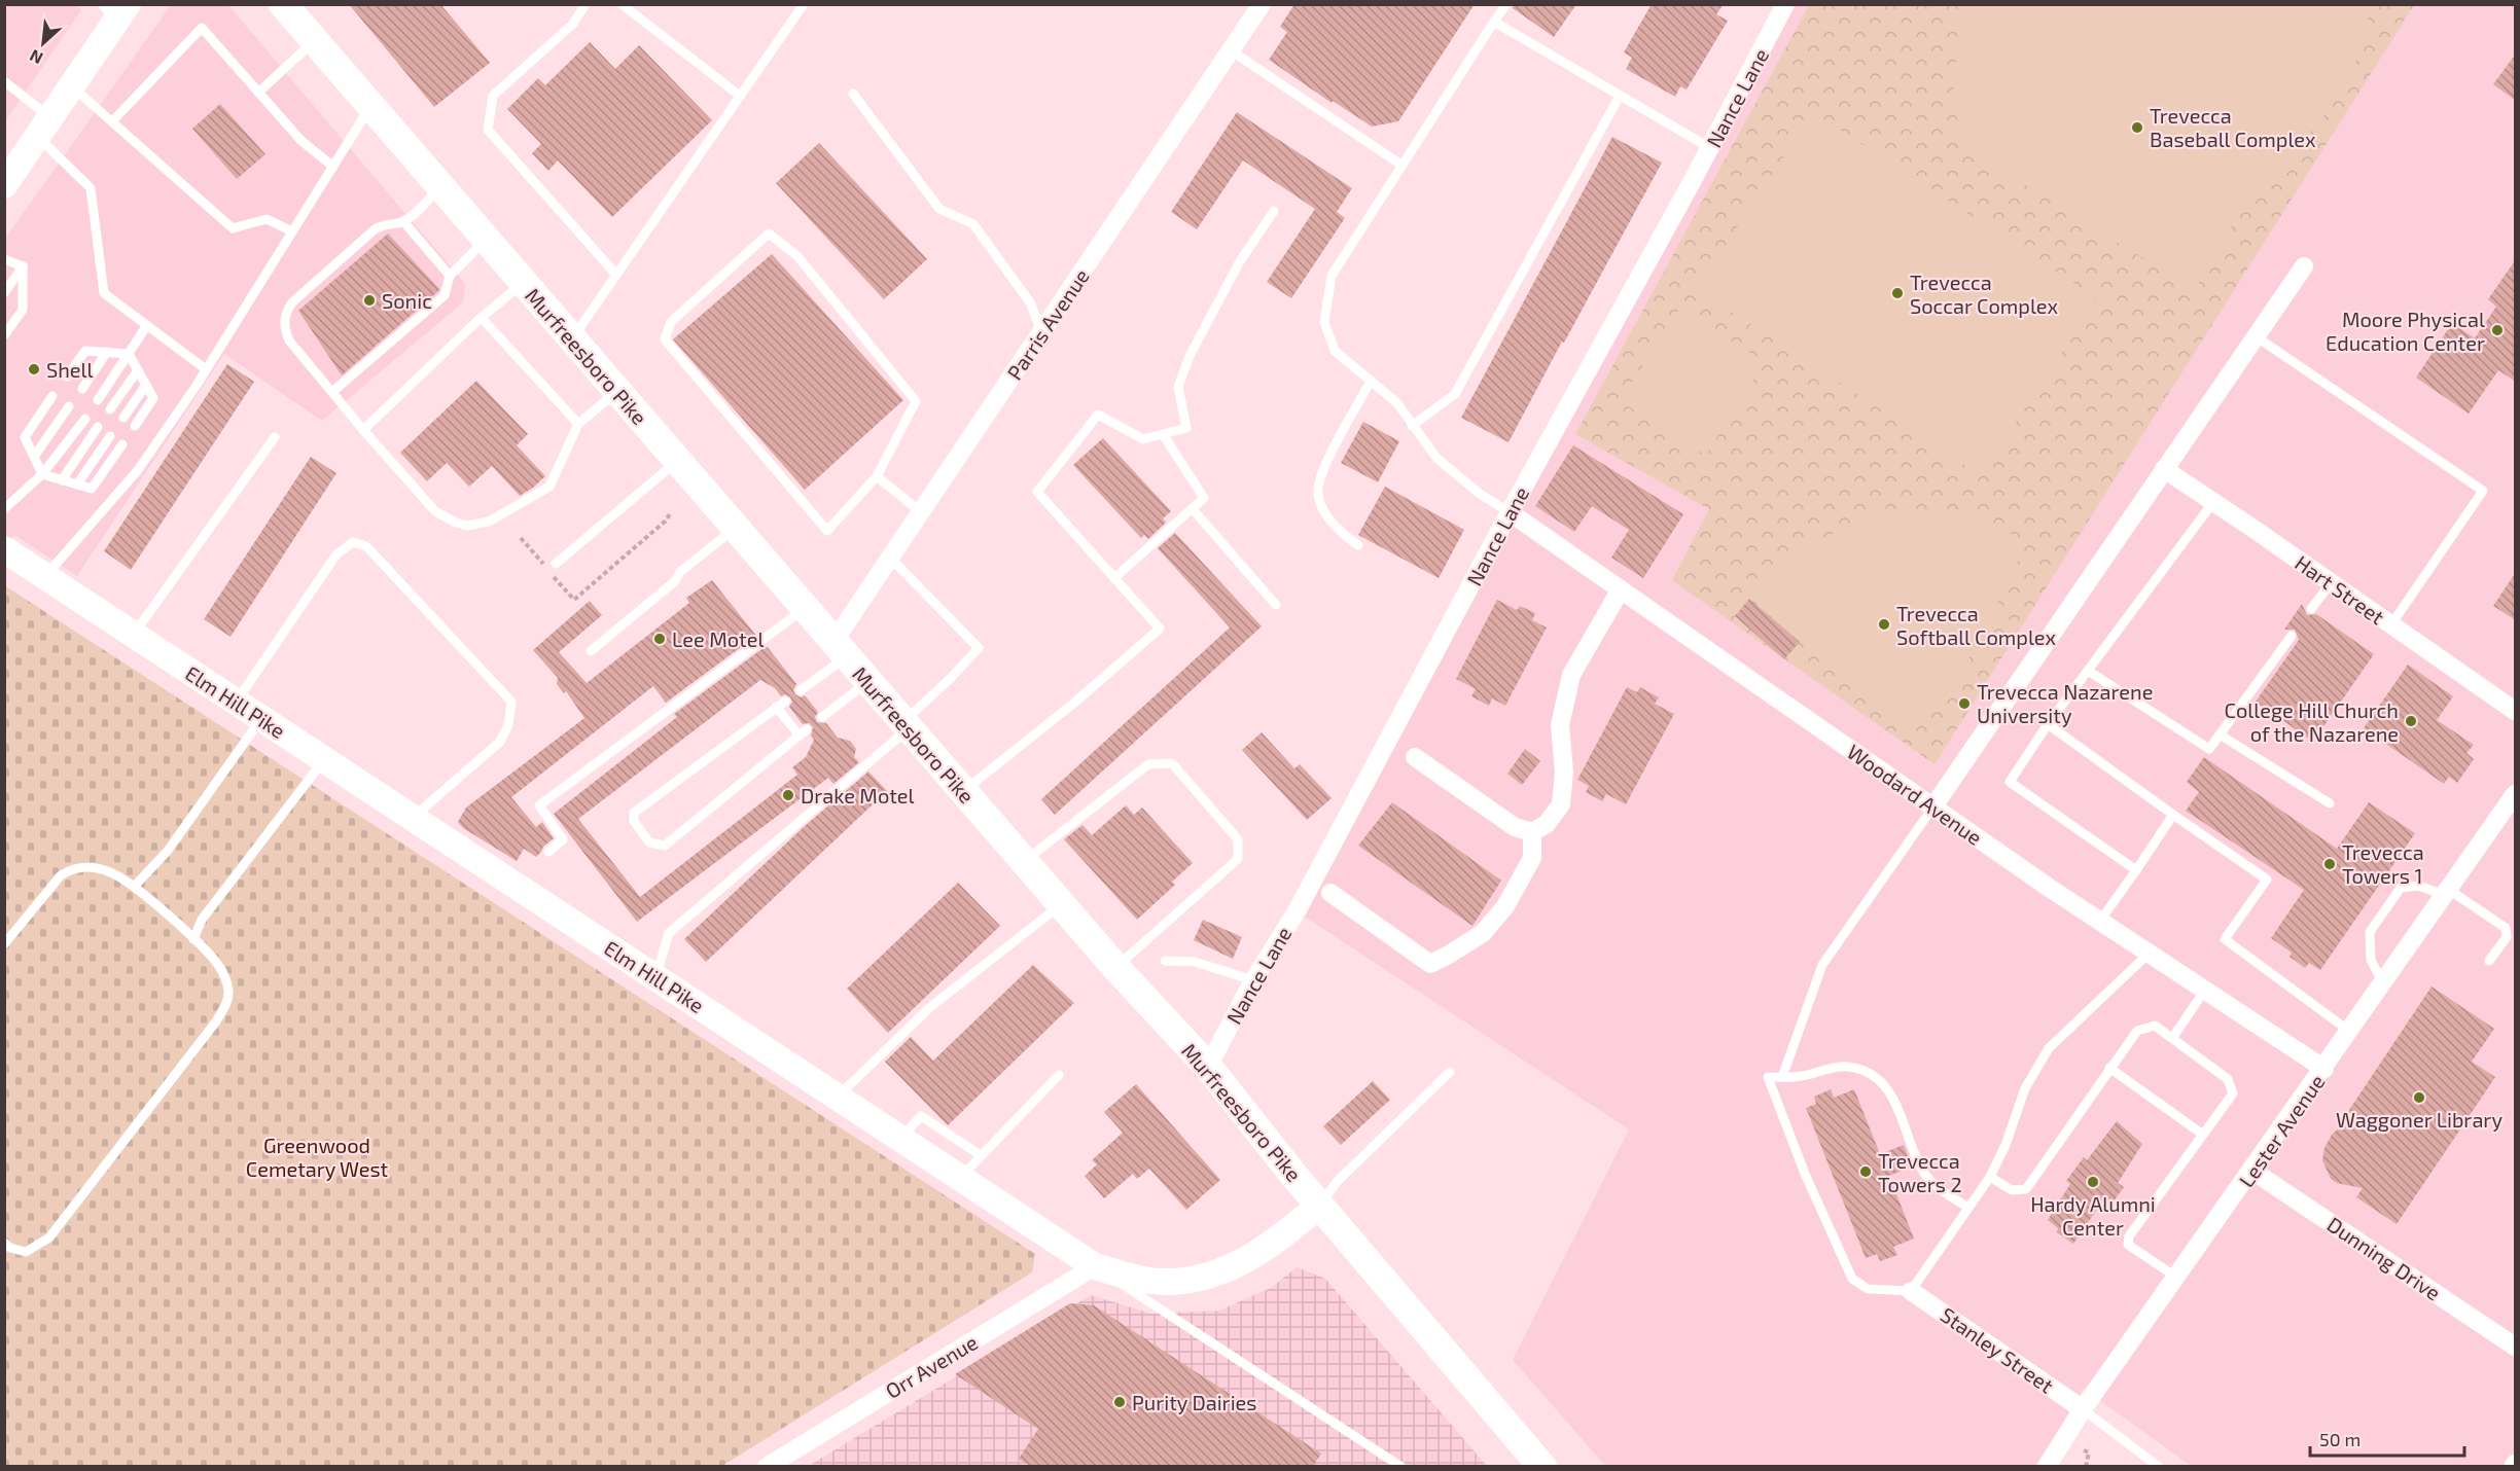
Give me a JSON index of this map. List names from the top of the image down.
{
  "streets": {
    "main road": ["Murfreesboro Pike", "Elm Hill Pike"],
    "street": [
      "Nance Lane",
      "Parris Avenue",
      "Hart Street",
      "Woodard Avenue",
      "Lester Avenue",
      "Dunning Drive",
      "Stanley Street",
      "Orr Avenue"
    ]
  },
  "crossings": [
    ["Nance Lane", "Murfreesboro Pike"],
    ["Nance Lane", "Woodard Avenue"],
    ["Parris Avenue", "Murfreesboro Pike"],
    ["Murfreesboro Pike", "Elm Hill Pike"],
    ["Elm Hill Pike", "Orr Avenue"],
    ["Woodard Avenue", "Lester Avenue"],
    ["Lester Avenue", "Dunning Drive"],
    ["Lester Avenue", "Stanley Street"]
  ],
  "parks": ["Greenwood Cemetary West"],
  "places": [
    "Trevecca Baseball Complex",
    "Trevecca Soccar Complex",
    "Sonic",
    "Moore Physical Education Center",
    "Shell",
    "Trevecca Softball Complex",
    "Lee Motel",
    "Trevecca Nazarene University",
    "College Hill Church of the Nazarene",
    "Drake Motel",
    "Trevecca Towers 1",
    "Waggoner Library",
    "Trevecca Towers 2",
    "Hardy Alumni Center",
    "Purity Dairies"
  ],
  "scale_bar": "50 m",
  "north": "bottom left"
}
